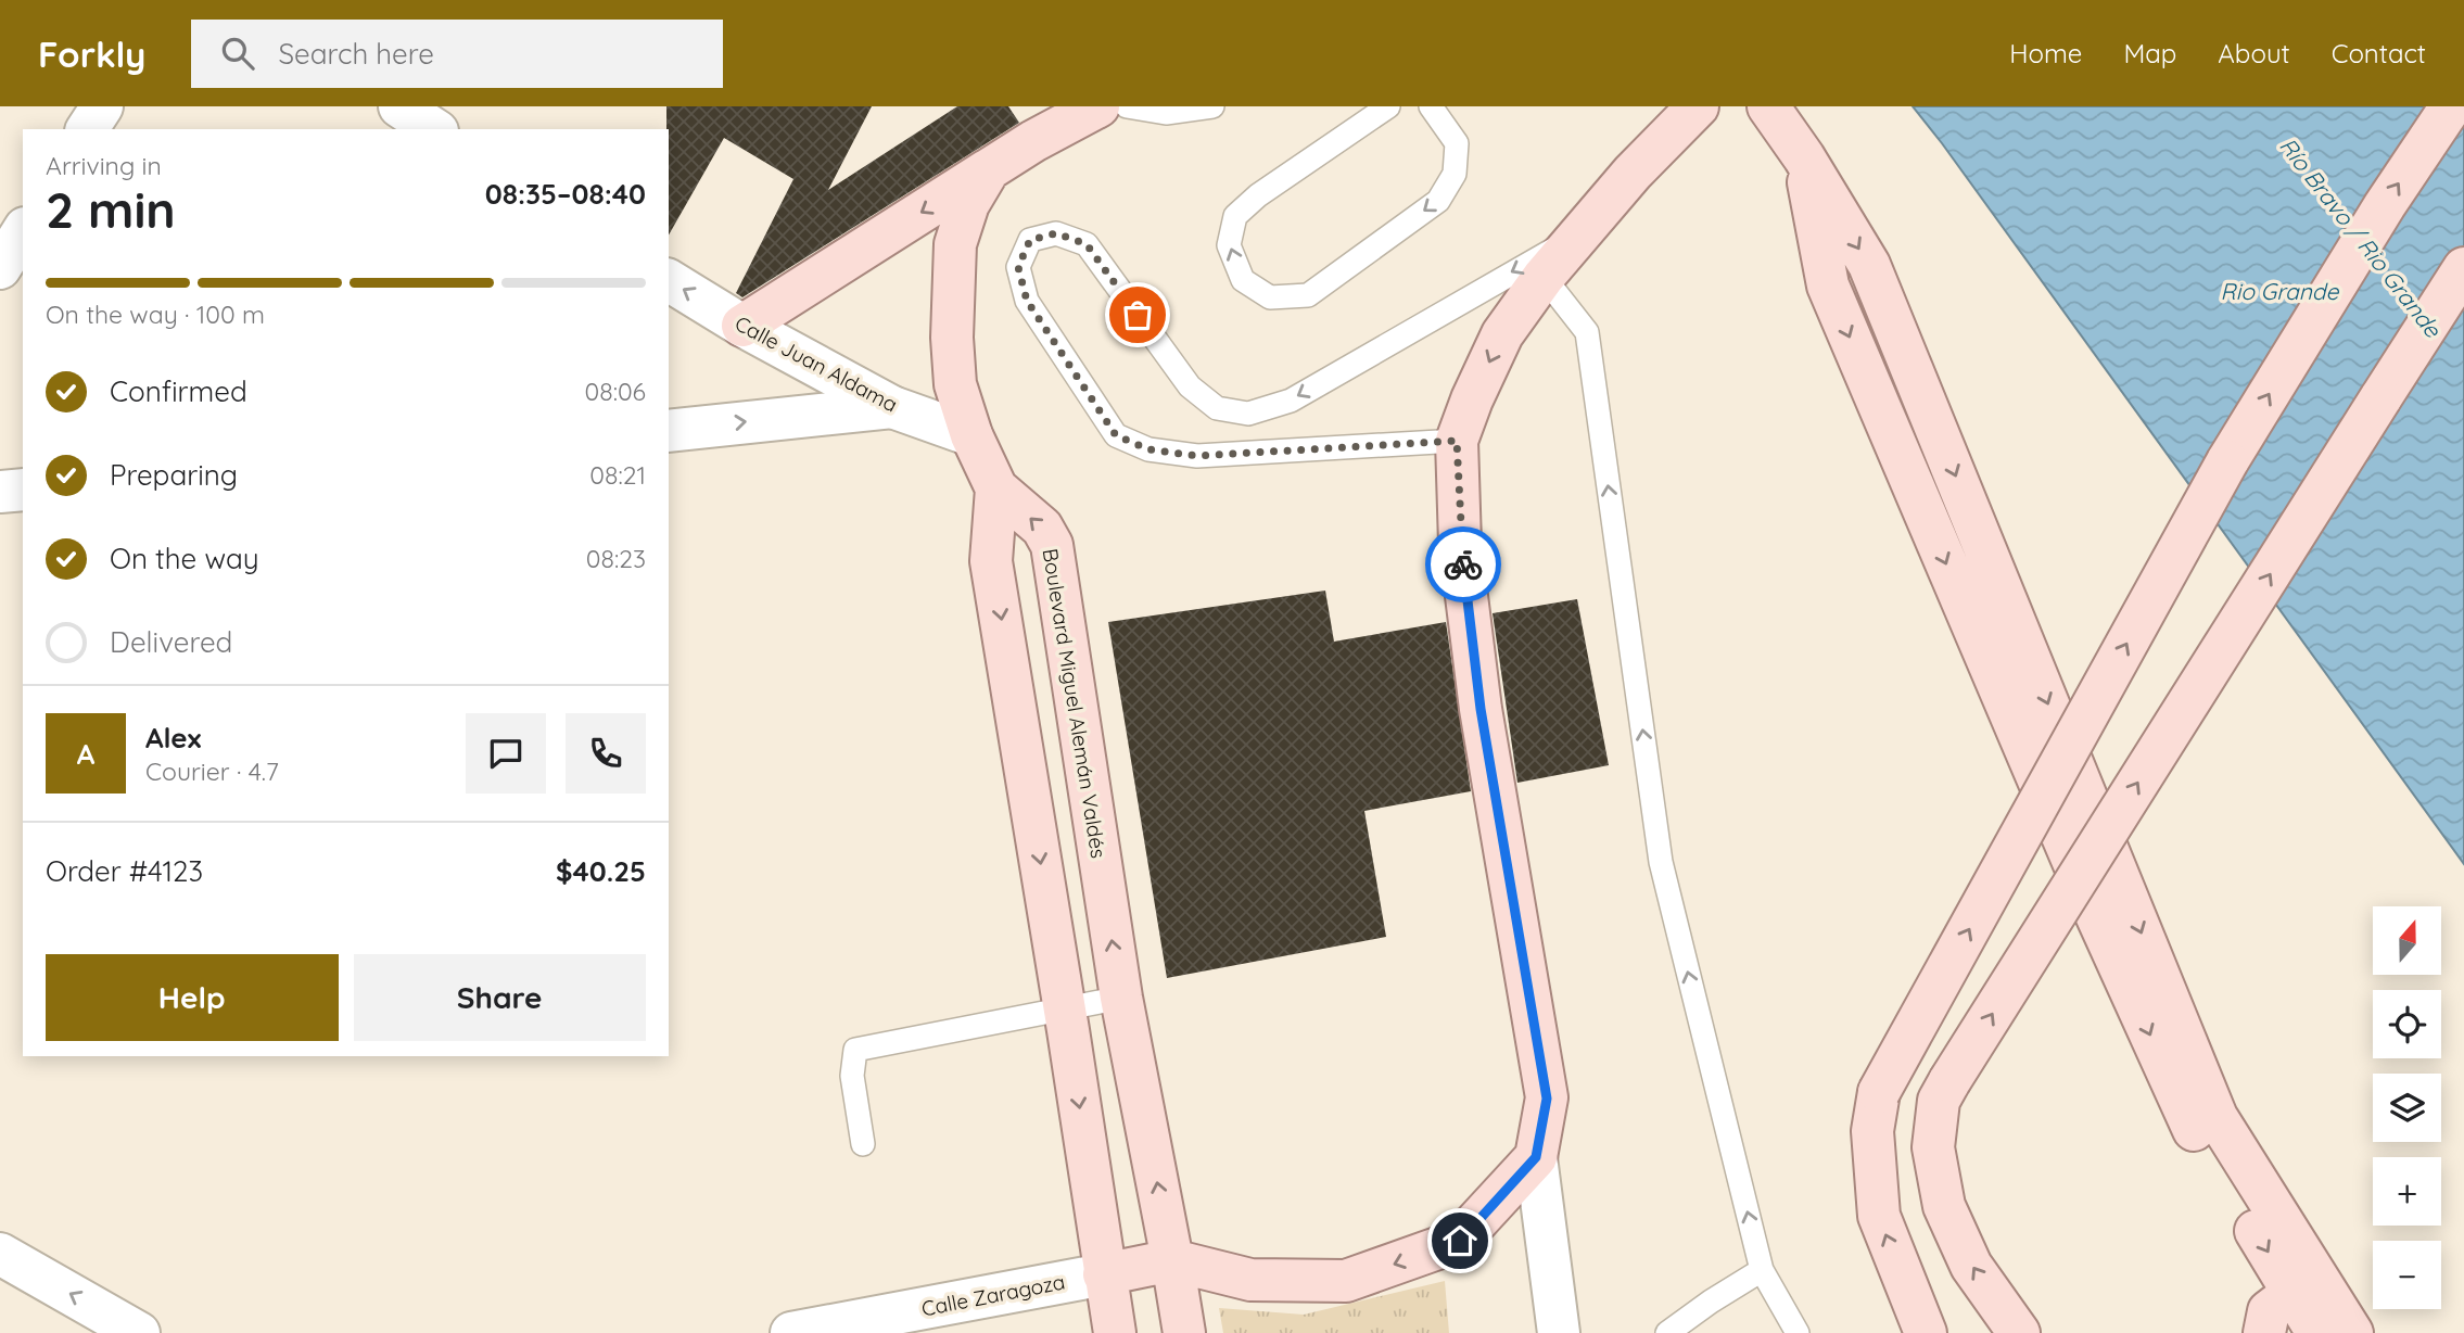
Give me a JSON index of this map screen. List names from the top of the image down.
{
  "streets": {
    "main road": ["Calle Juan Aldama", "Boulevard Miguel Alemán Valdés", "Calle Zaragoza"]
  },
  "water": ["Río Bravo / Rio Grande", "Rio Grande"],
  "north": "top",
  "page": {
    "header": "Forkly",
    "search": "Search here",
    "nav": [
      "Home",
      "Map",
      "About",
      "Contact"
    ],
    "heading": ["2 min", "Arriving in", "08:35–08:40"],
    "panel": [
      "Alex",
      "Courier · 4.7",
      "Order #4123",
      "$40.25"
    ],
    "bar": "On the way · 100 m",
    "list": [
      ["Confirmed", "08:06"],
      ["Preparing", "08:21"],
      ["On the way", "08:23"],
      "Delivered"
    ],
    "round": "A",
    "map_buttons": ["+", "−"],
    "buttons": ["Help", "Share"]
  }
}
